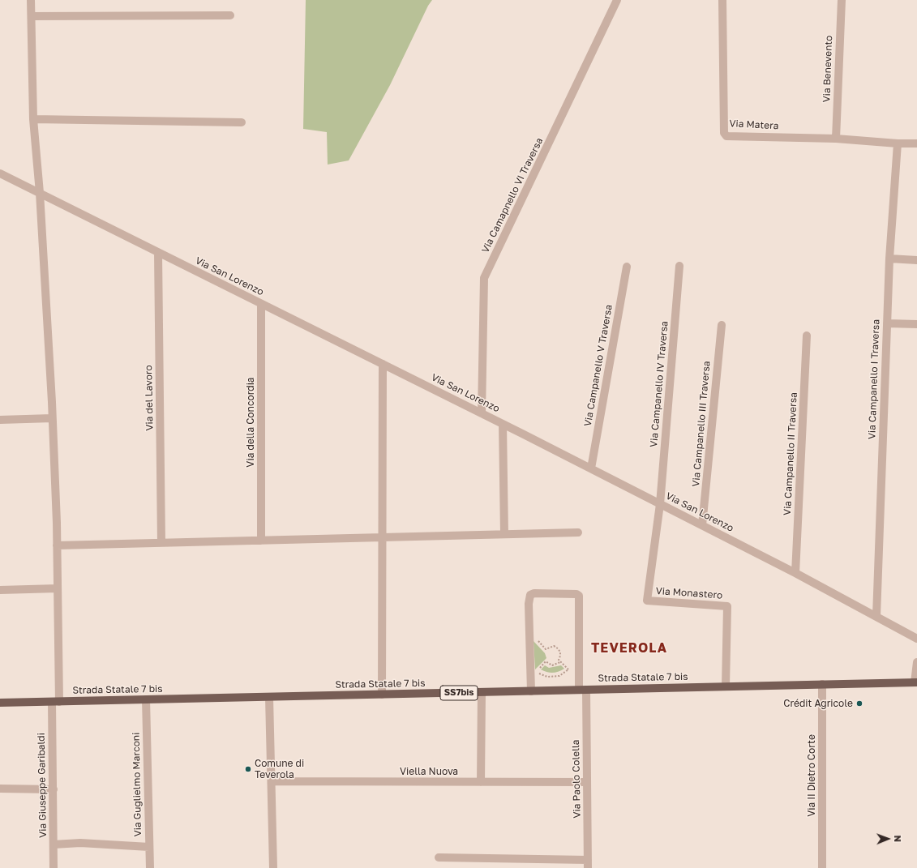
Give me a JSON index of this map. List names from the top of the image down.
{
  "streets": {
    "main road": ["Strada Statale 7 bis", "SS7bis"],
    "street": [
      "Via Benevento",
      "Via Matera",
      "Via Camapnello VI Traversa",
      "Via San Lorenzo",
      "Via Campanello V Traversa",
      "Via Campanello I Traversa",
      "Via Campanello IV Traversa",
      "Via del Lavoro",
      "Via della Concordia",
      "Via Campanello III Traversa",
      "Via Campanello II Traversa",
      "Via Monastero",
      "Viella Nuova",
      "Via II Dietro Corte",
      "Via Paolo Colella",
      "Via Guglielmo Marconi",
      "Via Giuseppe Garibaldi"
    ]
  },
  "crossings": [
    ["Via Benevento", "Via Matera"],
    ["Via Matera", "Via Campanello I Traversa"],
    ["Via Camapnello VI Traversa", "Via San Lorenzo"],
    ["Via San Lorenzo", "Via Campanello V Traversa"],
    ["Via San Lorenzo", "Via Campanello I Traversa"],
    ["Via San Lorenzo", "Via Campanello IV Traversa"],
    ["Via San Lorenzo", "Via del Lavoro"],
    ["Via San Lorenzo", "Via della Concordia"],
    ["Via San Lorenzo", "Via Campanello III Traversa"],
    ["Via San Lorenzo", "Via Campanello II Traversa"],
    ["Via San Lorenzo", "Via Monastero"],
    ["Via San Lorenzo", "Via Giuseppe Garibaldi"],
    ["Via Campanello IV Traversa", "Via Monastero"],
    ["Via Monastero", "Strada Statale 7 bis"],
    ["Strada Statale 7 bis", "Via II Dietro Corte"],
    ["Strada Statale 7 bis", "Via Paolo Colella"],
    ["Strada Statale 7 bis", "Via Guglielmo Marconi"],
    ["Strada Statale 7 bis", "Via Giuseppe Garibaldi"],
    ["Viella Nuova", "Via Paolo Colella"]
  ],
  "districts": ["TEVEROLA"],
  "places": ["Crédit Agricole", "Comune di Teverola"],
  "north": "right"
}
